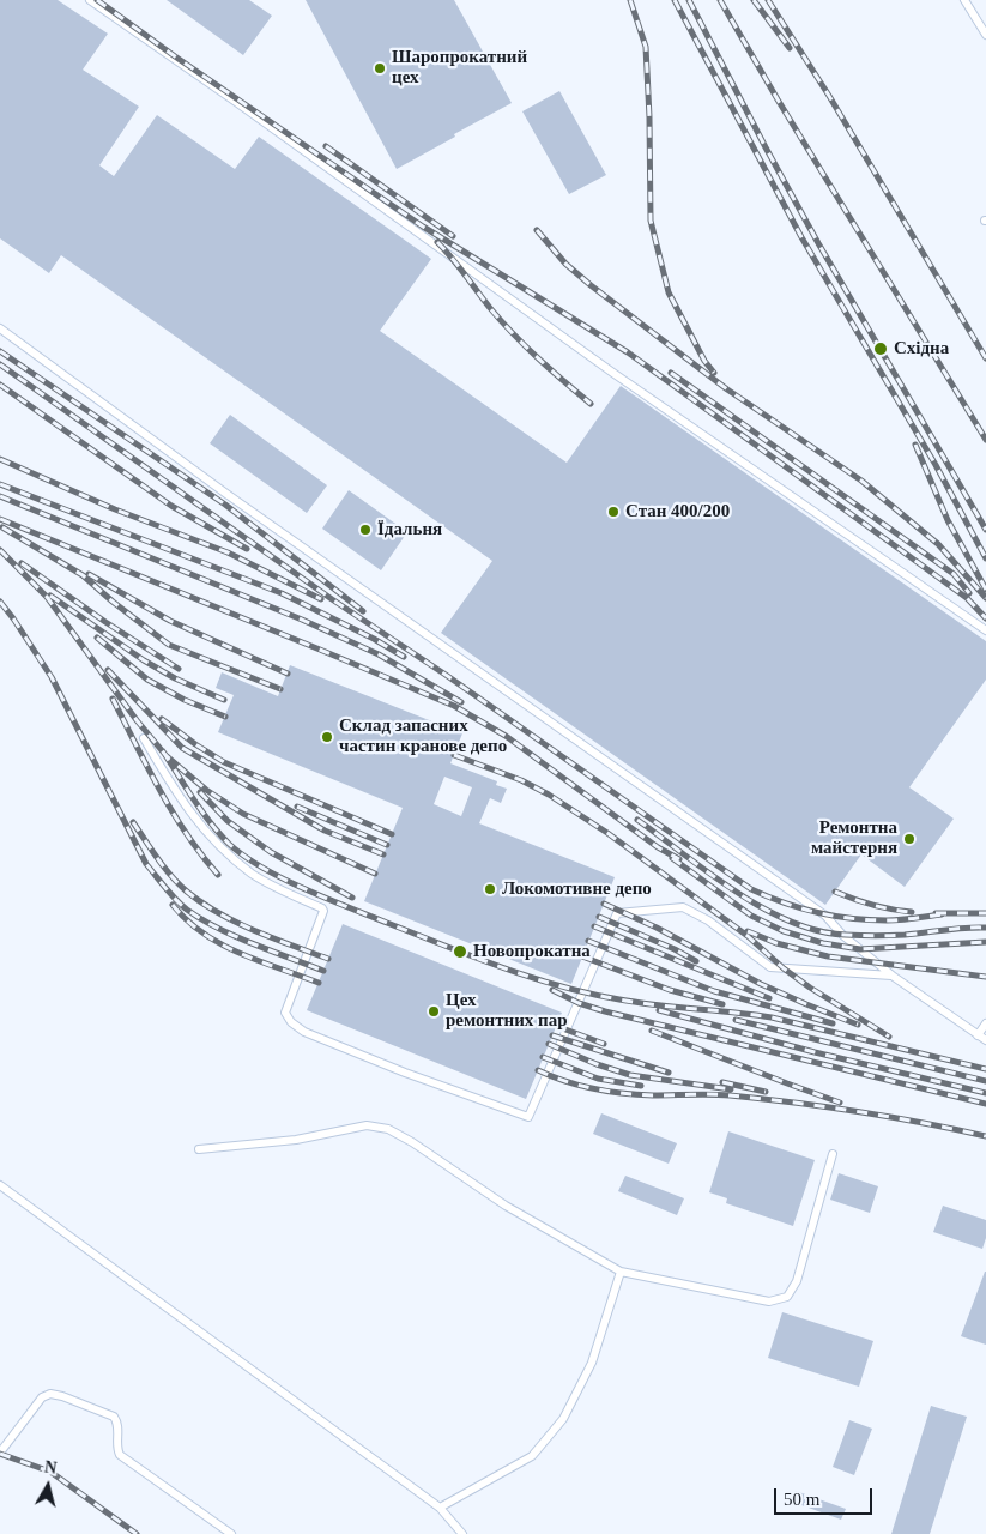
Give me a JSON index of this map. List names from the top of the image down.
{
  "places": [
    "Шаропрокатний цех",
    "Східна",
    "Стан 400/200",
    "Їдальня",
    "Склад запасних частин кранове депо",
    "Ремонтна майстерня",
    "Локомотивне депо",
    "Новопрокатна",
    "Цех ремонтних пар"
  ],
  "scale_bar": "50 m",
  "north": "top"
}
